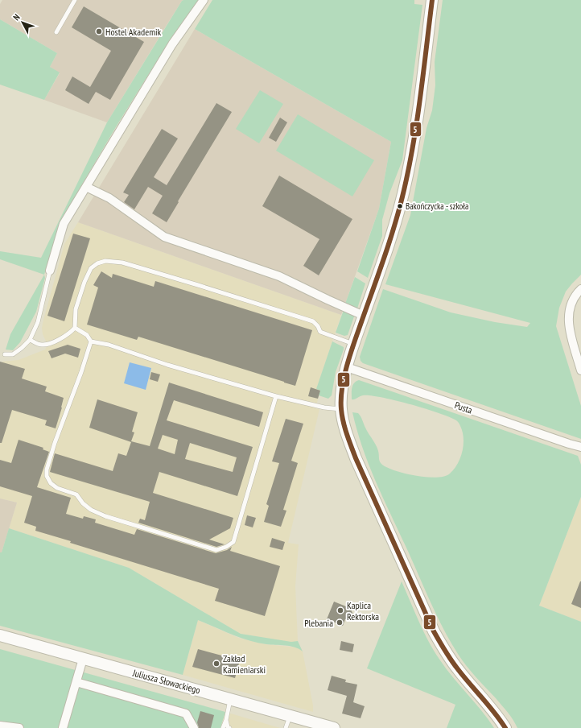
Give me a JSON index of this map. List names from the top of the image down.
{
  "streets": {
    "street": ["Pusta", "Juliusza Słowackiego"]
  },
  "places": [
    "Hostel Akademik",
    "Bakończycka - szkoła",
    "Kaplica Rektorska",
    "Plebania",
    "Zakład Kamieniarski"
  ],
  "lines": ["transit line 5"],
  "north": "top left"
}
